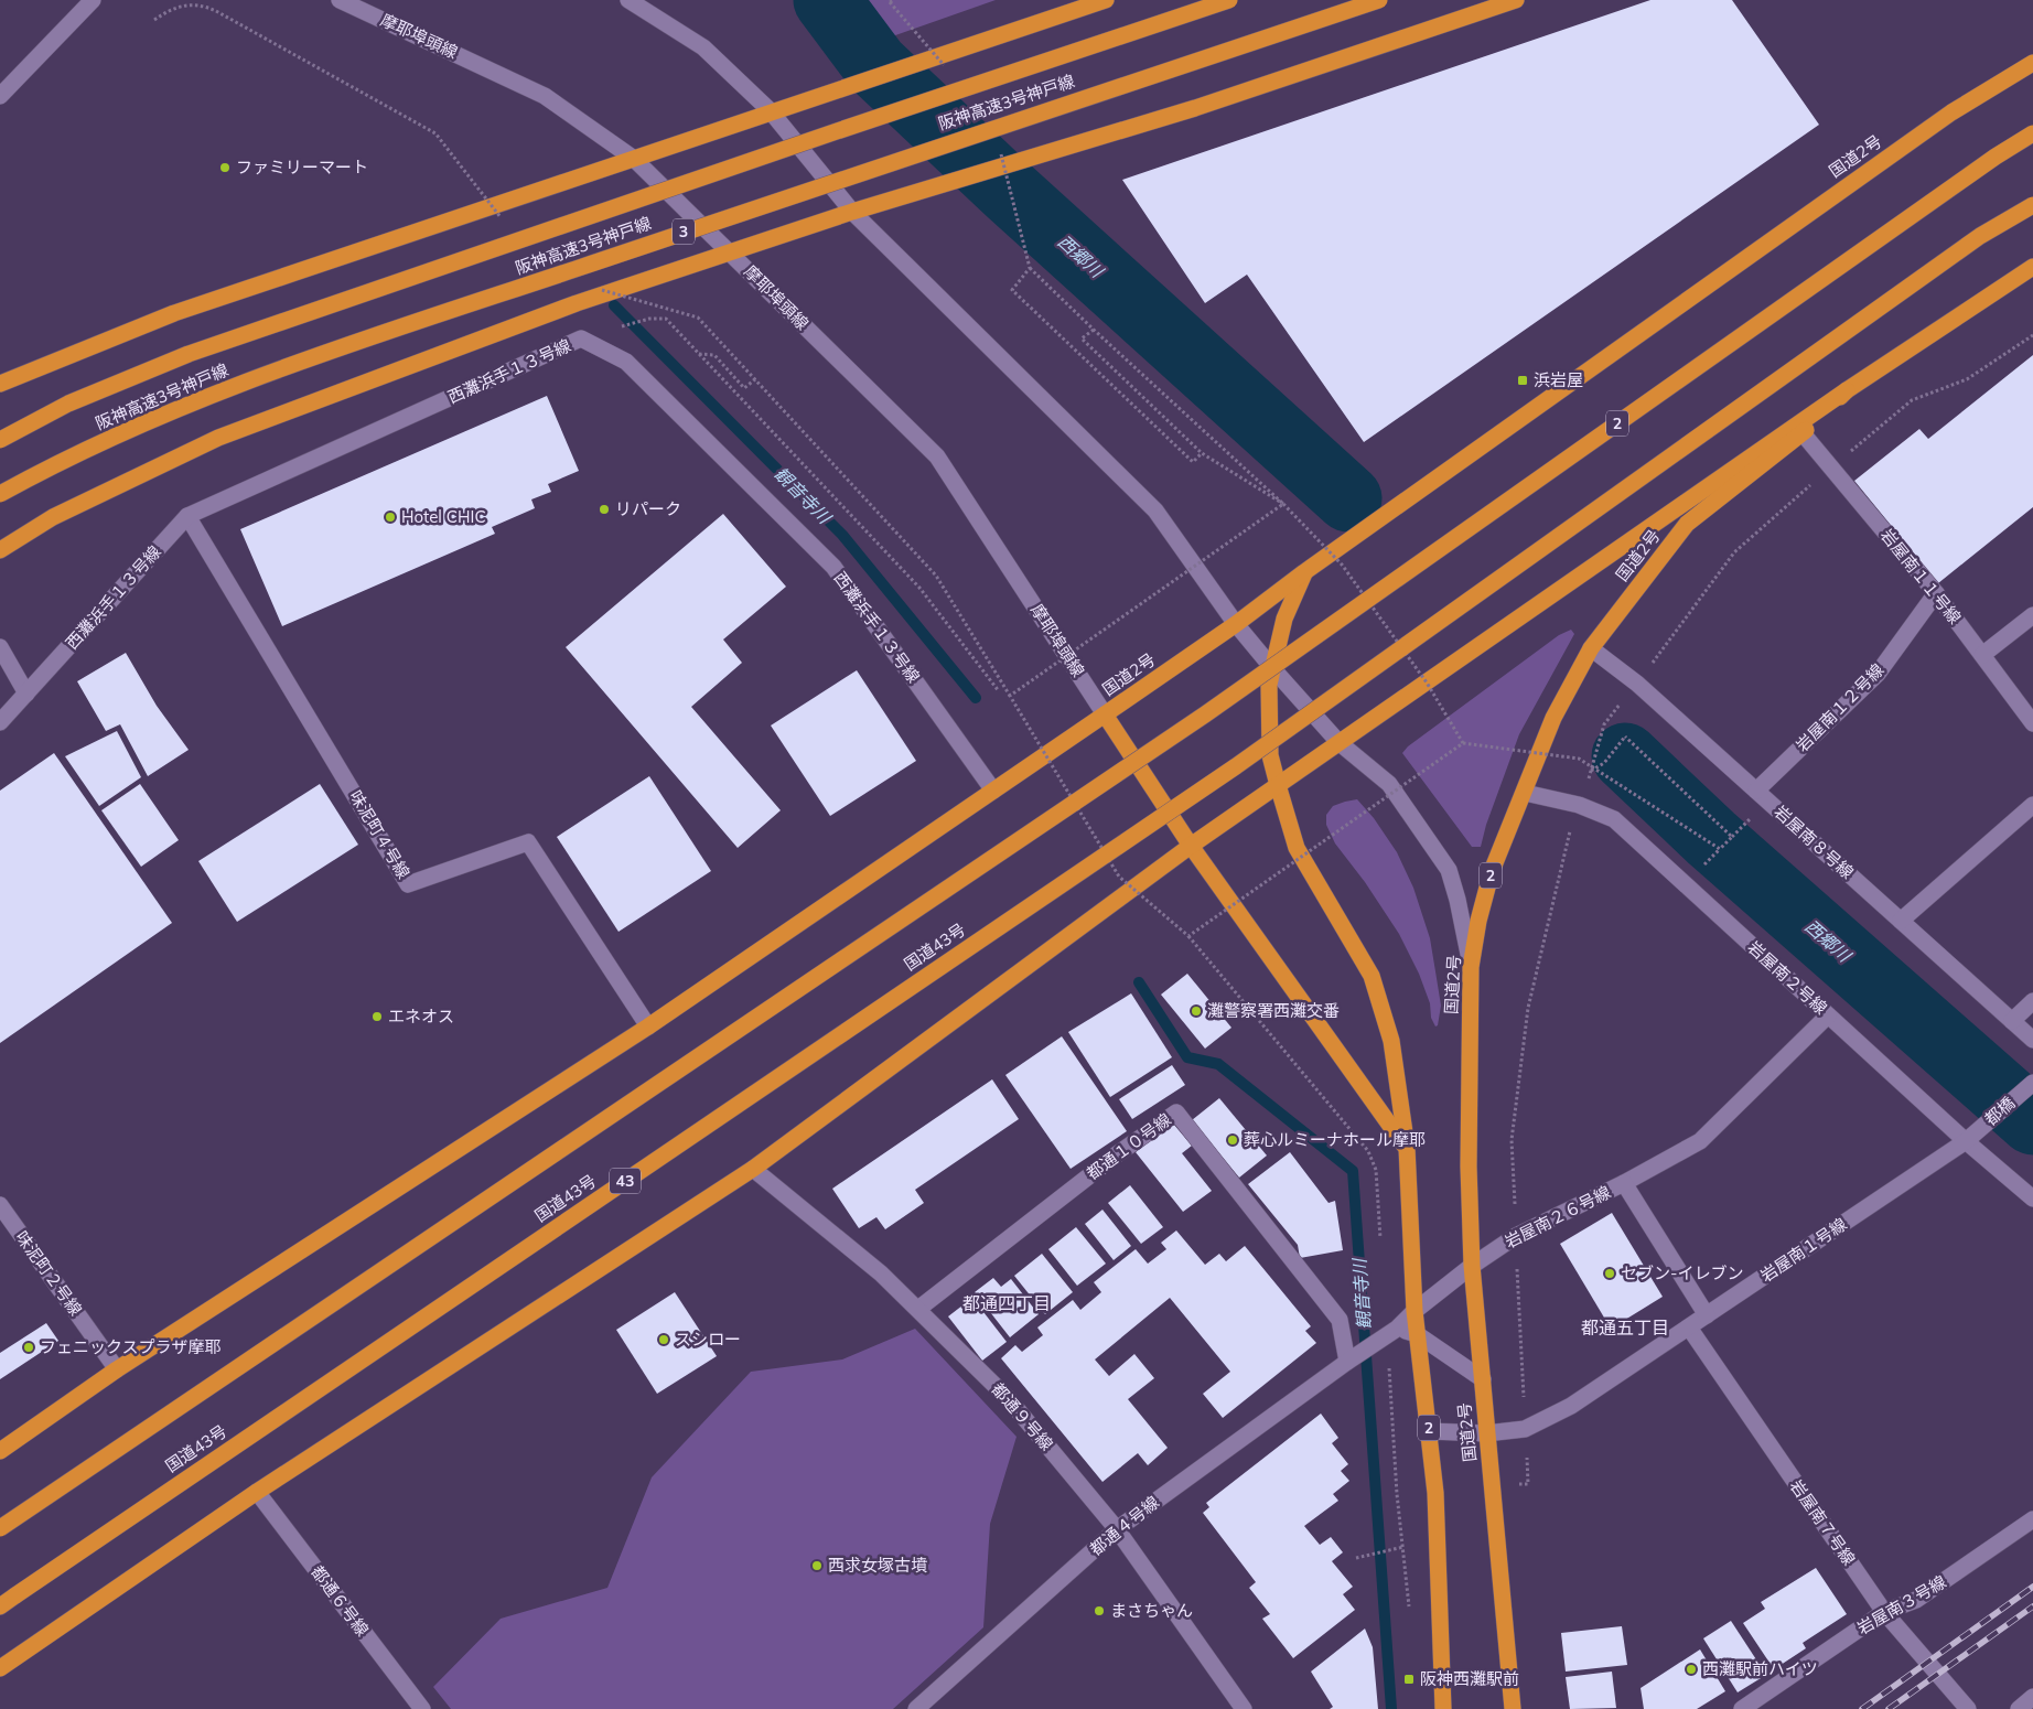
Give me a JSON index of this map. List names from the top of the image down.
{
  "streets": {
    "highway": [
      "阪神高速3号神戸線",
      "国道2号",
      "3",
      "2",
      "国道43号",
      "43"
    ],
    "street": [
      "摩耶埠頭線",
      "西灘浜手１３号線",
      "岩屋南１１号線",
      "岩屋南１２号線",
      "味泥町４号線",
      "岩屋南８号線",
      "岩屋南２号線",
      "都橋",
      "都通１０号線",
      "岩屋南２６号線",
      "岩屋南１号線",
      "味泥町２号線",
      "都通９号線",
      "岩屋南７号線",
      "都通４号線",
      "都通６号線",
      "岩屋南３号線"
    ]
  },
  "crossings": [
    ["摩耶埠頭線", "国道2号"],
    ["国道2号", "2"],
    ["国道2号", "岩屋南１１号線"],
    ["国道2号", "岩屋南８号線"],
    ["国道2号", "岩屋南２号線"],
    ["国道2号", "岩屋南２６号線"],
    ["国道2号", "岩屋南１号線"],
    ["西灘浜手１３号線", "味泥町４号線"],
    ["2", "岩屋南２６号線"],
    ["2", "岩屋南１号線"],
    ["2", "都通４号線"],
    ["岩屋南１１号線", "岩屋南１２号線"],
    ["岩屋南１２号線", "岩屋南８号線"],
    ["岩屋南２号線", "都橋"],
    ["岩屋南２号線", "岩屋南１号線"],
    ["都橋", "岩屋南１号線"],
    ["都通１０号線", "都通９号線"],
    ["都通１０号線", "都通４号線"],
    ["岩屋南２６号線", "岩屋南１号線"],
    ["岩屋南２６号線", "都通４号線"],
    ["岩屋南１号線", "岩屋南７号線"],
    ["都通９号線", "都通４号線"],
    ["岩屋南７号線", "岩屋南３号線"]
  ],
  "districts": ["都通四丁目", "都通五丁目"],
  "water": ["西郷川", "観音寺川"],
  "places": {
    "other": [
      "ファミリーマート",
      "リパーク",
      "Hotel CHIC",
      "灘警察署西灘交番",
      "エネオス",
      "葬心ルミーナホール摩耶",
      "セブン-イレブン",
      "スシロー",
      "フェニックスプラザ摩耶",
      "西求女塚古墳",
      "まさちゃん",
      "西灘駅前ハイツ"
    ],
    "transit": ["浜岩屋", "阪神西灘駅前"]
  }
}
